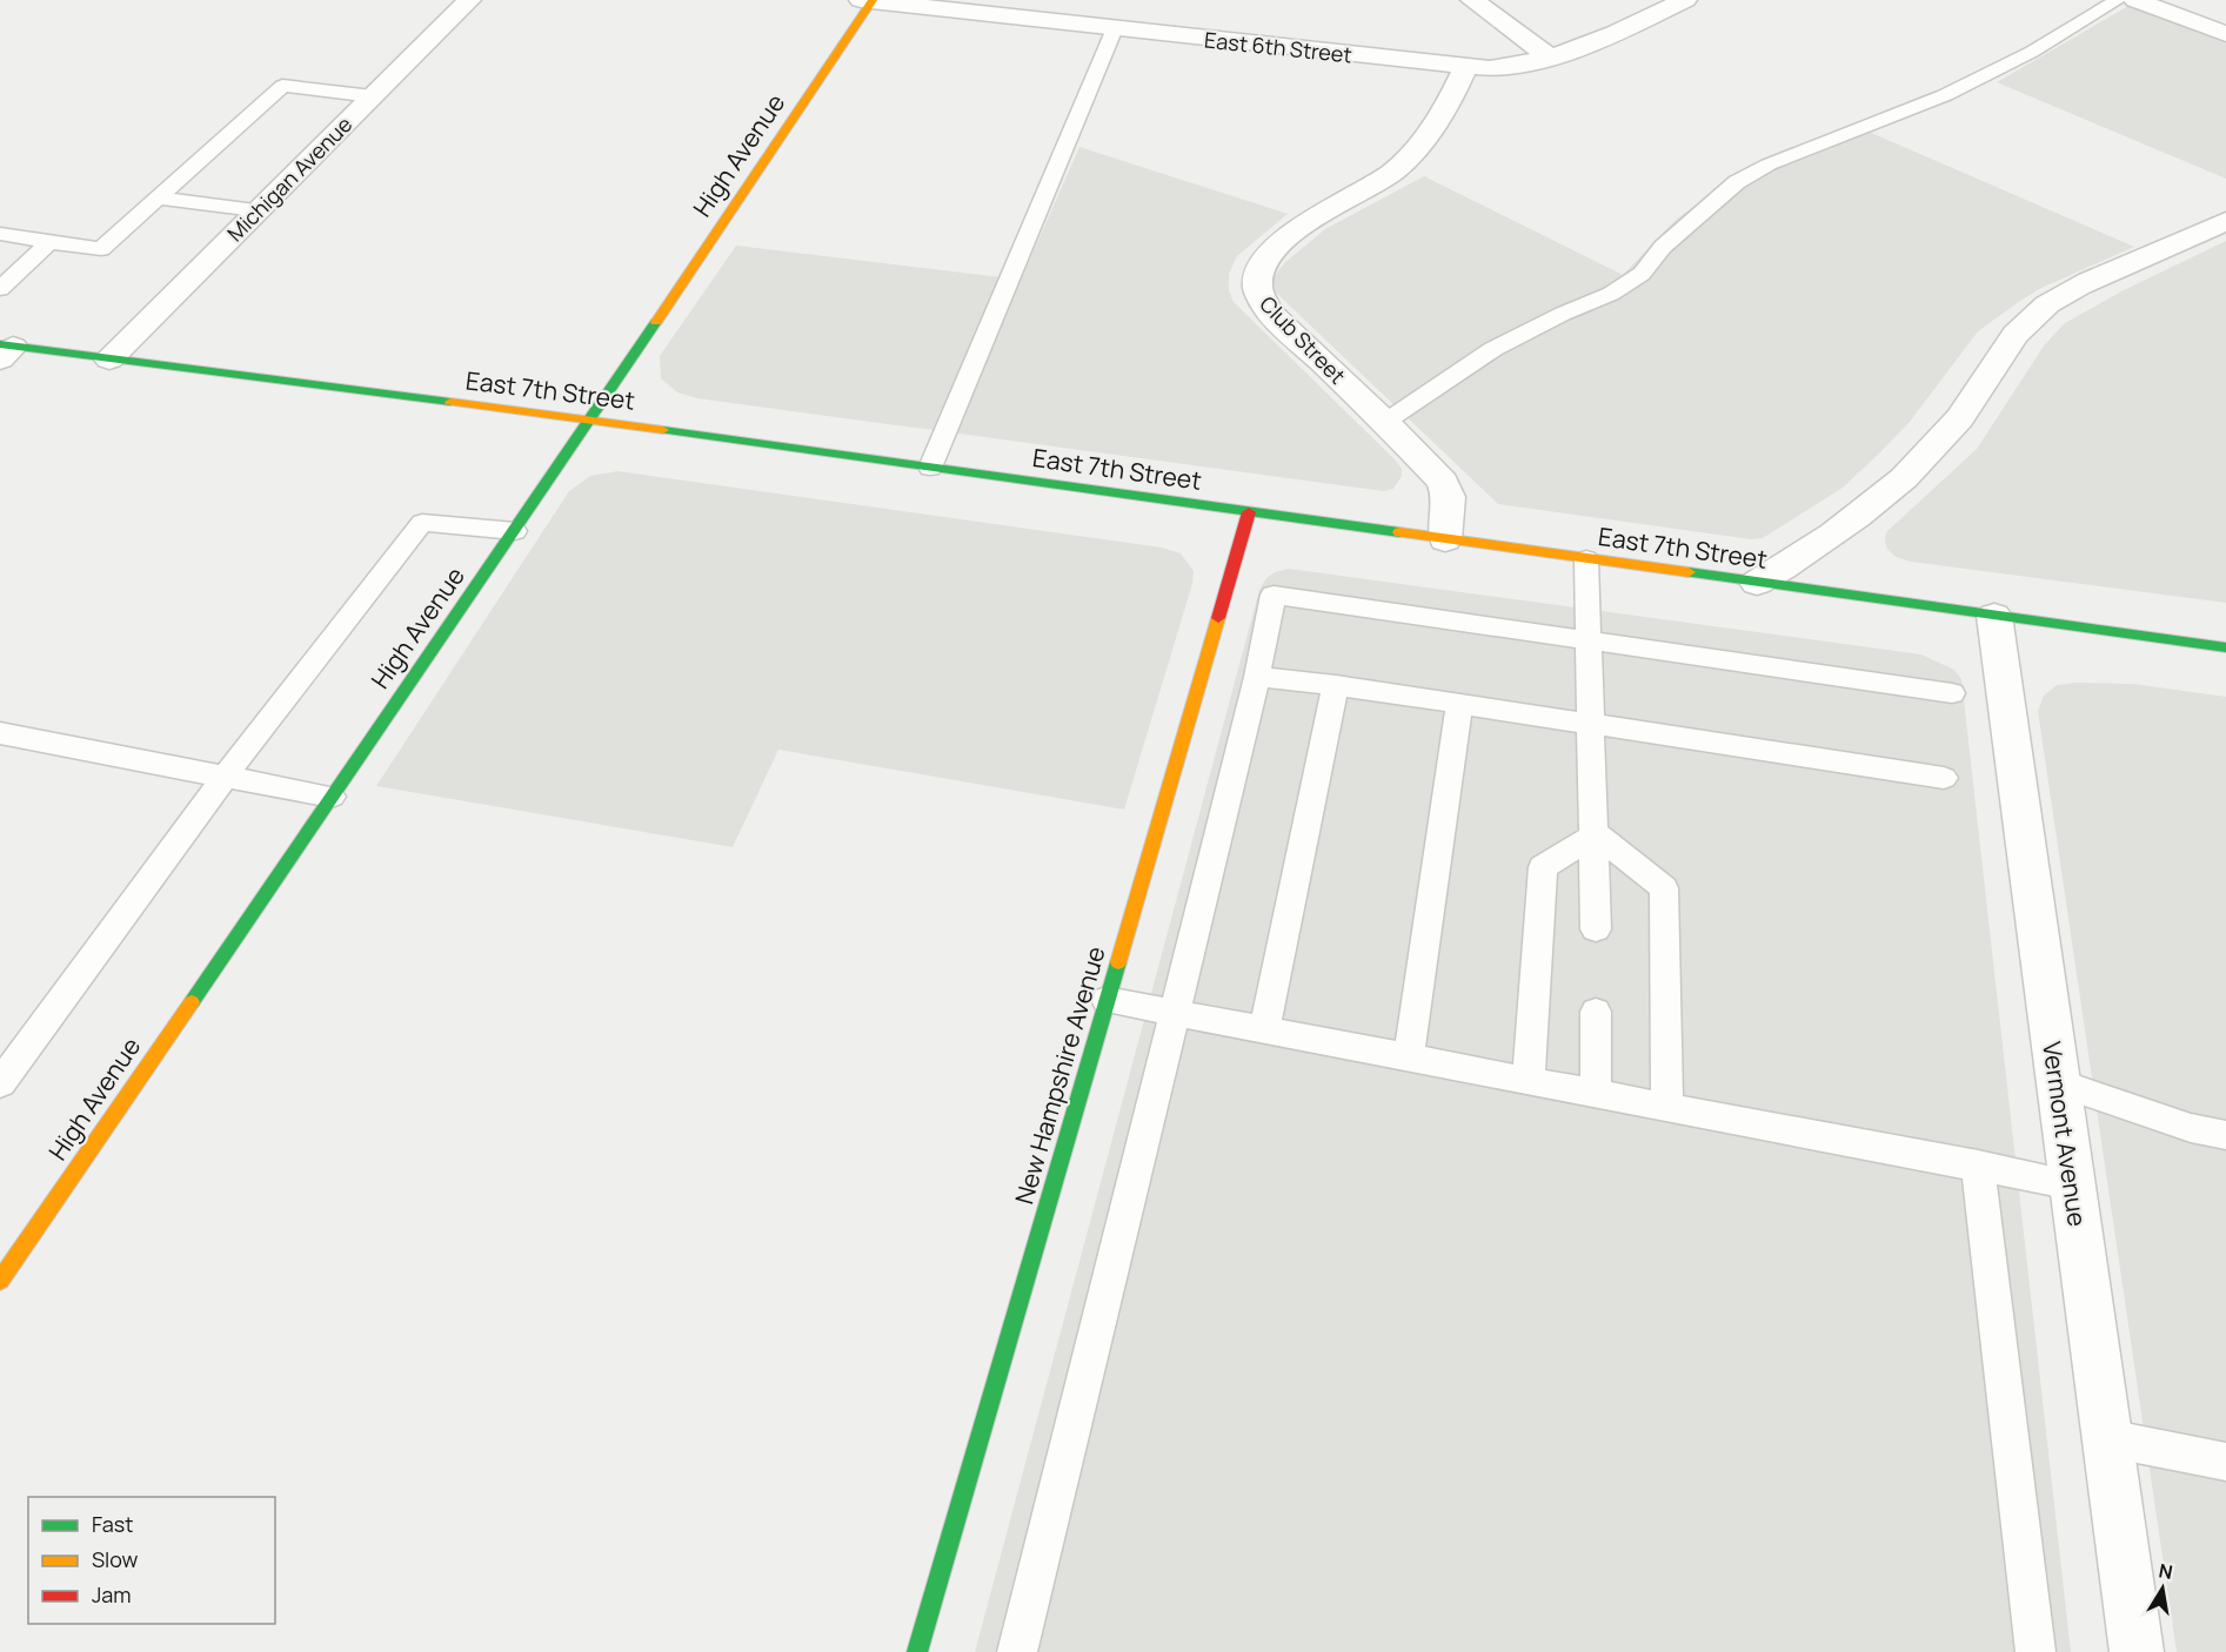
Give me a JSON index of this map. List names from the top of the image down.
{
  "streets": {
    "street": [
      "East 6th Street",
      "High Avenue",
      "Michigan Avenue",
      "Club Street",
      "East 7th Street",
      "New Hampshire Avenue",
      "Vermont Avenue"
    ]
  },
  "crossings": [
    ["East 6th Street", "High Avenue"],
    ["East 6th Street", "Club Street"],
    ["High Avenue", "East 7th Street"],
    ["Michigan Avenue", "East 7th Street"],
    ["Club Street", "East 7th Street"],
    ["East 7th Street", "New Hampshire Avenue"],
    ["East 7th Street", "Vermont Avenue"]
  ],
  "legend": ["Fast", "Slow", "Jam"],
  "north": "top"
}
